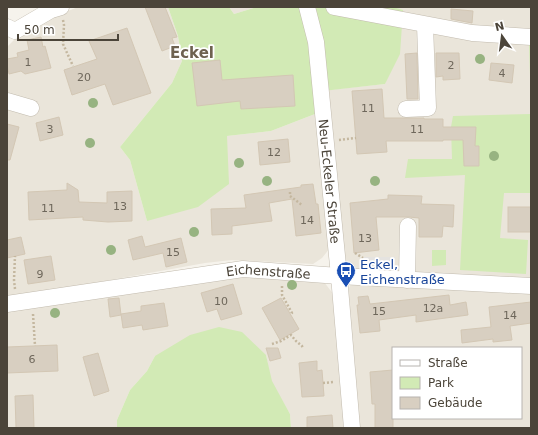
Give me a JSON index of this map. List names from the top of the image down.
{
  "streets": {
    "street": ["Neu-Eckeler Straße", "Eichenstraße"]
  },
  "crossings": [
    ["Neu-Eckeler Straße", "Eichenstraße"]
  ],
  "districts": ["Eckel"],
  "places": {
    "bus stop": ["Eckel, Eichenstraße"]
  },
  "house_numbers": [
    "1",
    "2",
    "4",
    "20",
    "11",
    "3",
    "11",
    "12",
    "13",
    "11",
    "14",
    "13",
    "15",
    "9",
    "10",
    "12a",
    "15",
    "14",
    "6"
  ],
  "legend": ["Straße", "Park", "Gebäude"],
  "scale_bar": "50 m",
  "north": "top"
}
